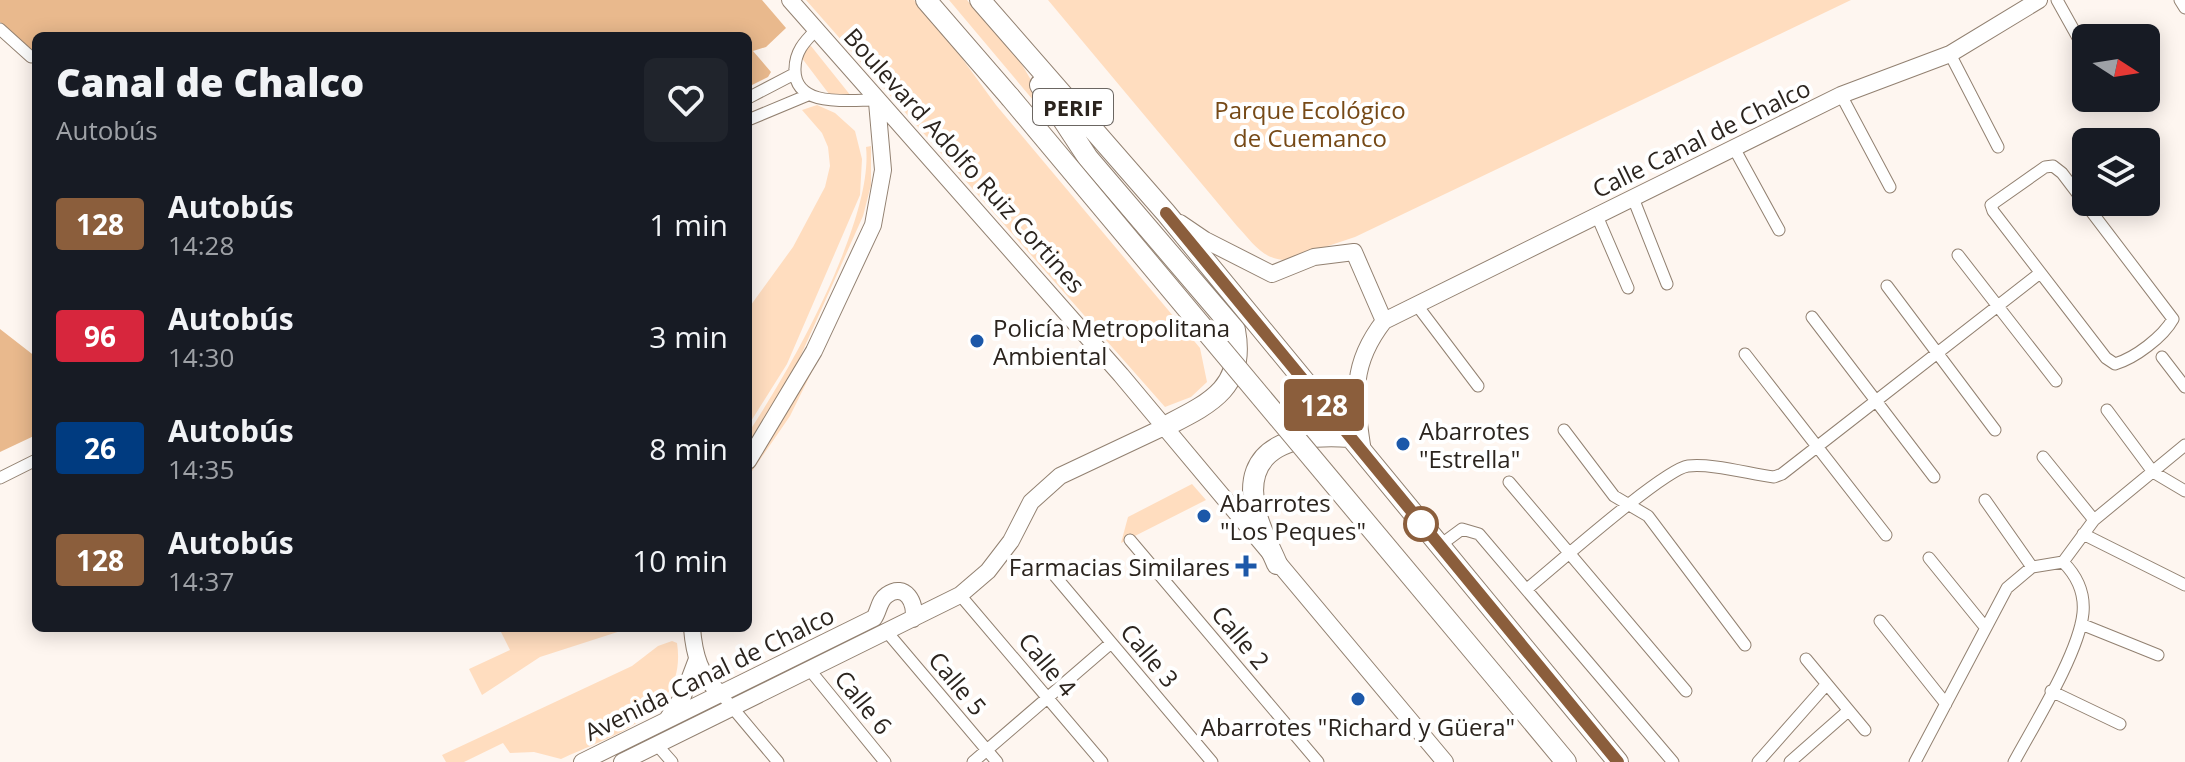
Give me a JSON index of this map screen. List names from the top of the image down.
{
  "streets": {
    "highway": ["PERIF"],
    "main road": ["Calle Canal de Chalco", "Boulevard Adolfo Ruiz Cortines", "Avenida Canal de Chalco"],
    "street": [
      "Calle 2",
      "Calle 3",
      "Calle 4",
      "Calle 5",
      "Calle 6"
    ]
  },
  "crossings": [
    ["PERIF", "Calle Canal de Chalco"],
    ["Boulevard Adolfo Ruiz Cortines", "Avenida Canal de Chalco"],
    ["Calle 4", "Avenida Canal de Chalco"],
    ["Avenida Canal de Chalco", "Calle 5"],
    ["Avenida Canal de Chalco", "Calle 6"]
  ],
  "parks": ["Parque Ecológico de Cuemanco"],
  "places": {
    "other": [
      "Policía Metropolitana Ambiental",
      "Abarrotes \"Estrella\"",
      "Abarrotes \"Los Peques\"",
      "Abarrotes \"Richard y Güera\""
    ],
    "health": ["Farmacias Similares"]
  },
  "lines": ["bus line 128"],
  "north": "right",
  "page": {
    "on_map": "128",
    "heading": ["Canal de Chalco", "Autobús"],
    "list": [
      {
        "mark": "128",
        "name": "Autobús",
        "note": "14:28",
        "value": "1 min"
      },
      {
        "mark": "96",
        "name": "Autobús",
        "note": "14:30",
        "value": "3 min"
      },
      {
        "mark": "26",
        "name": "Autobús",
        "note": "14:35",
        "value": "8 min"
      },
      {
        "mark": "128",
        "name": "Autobús",
        "note": "14:37",
        "value": "10 min"
      }
    ]
  }
}
